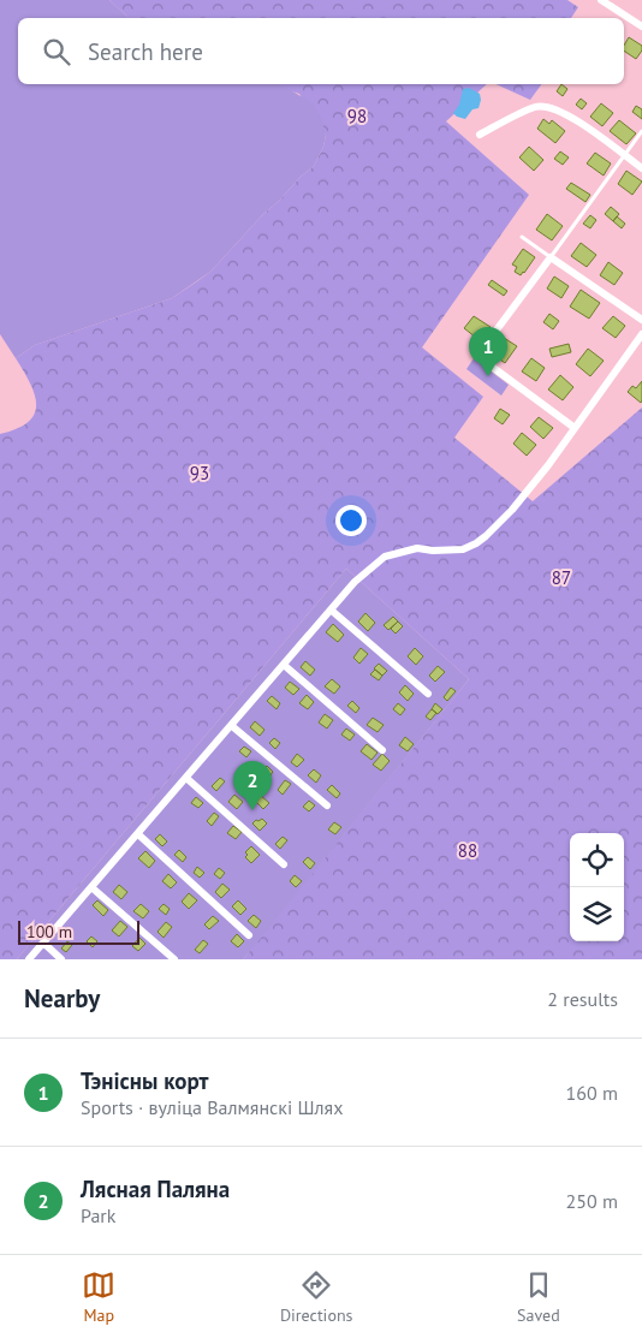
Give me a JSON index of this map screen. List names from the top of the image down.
{
  "parks": [
    "98",
    "93",
    "87",
    "88"
  ],
  "scale_bar": "100 m",
  "page": {
    "search": "Search here",
    "pins": ["1", "2"],
    "scale": "100 m",
    "heading": ["Nearby", "2 results"],
    "list": [
      {
        "mark": "1",
        "name": "Тэнісны корт",
        "note": "Sports · вуліца Валмянскі Шлях",
        "value": "160 m"
      },
      {
        "mark": "2",
        "name": "Лясная Паляна",
        "note": "Park",
        "value": "250 m"
      }
    ],
    "nav": ["Map", "Directions", "Saved"]
  }
}
